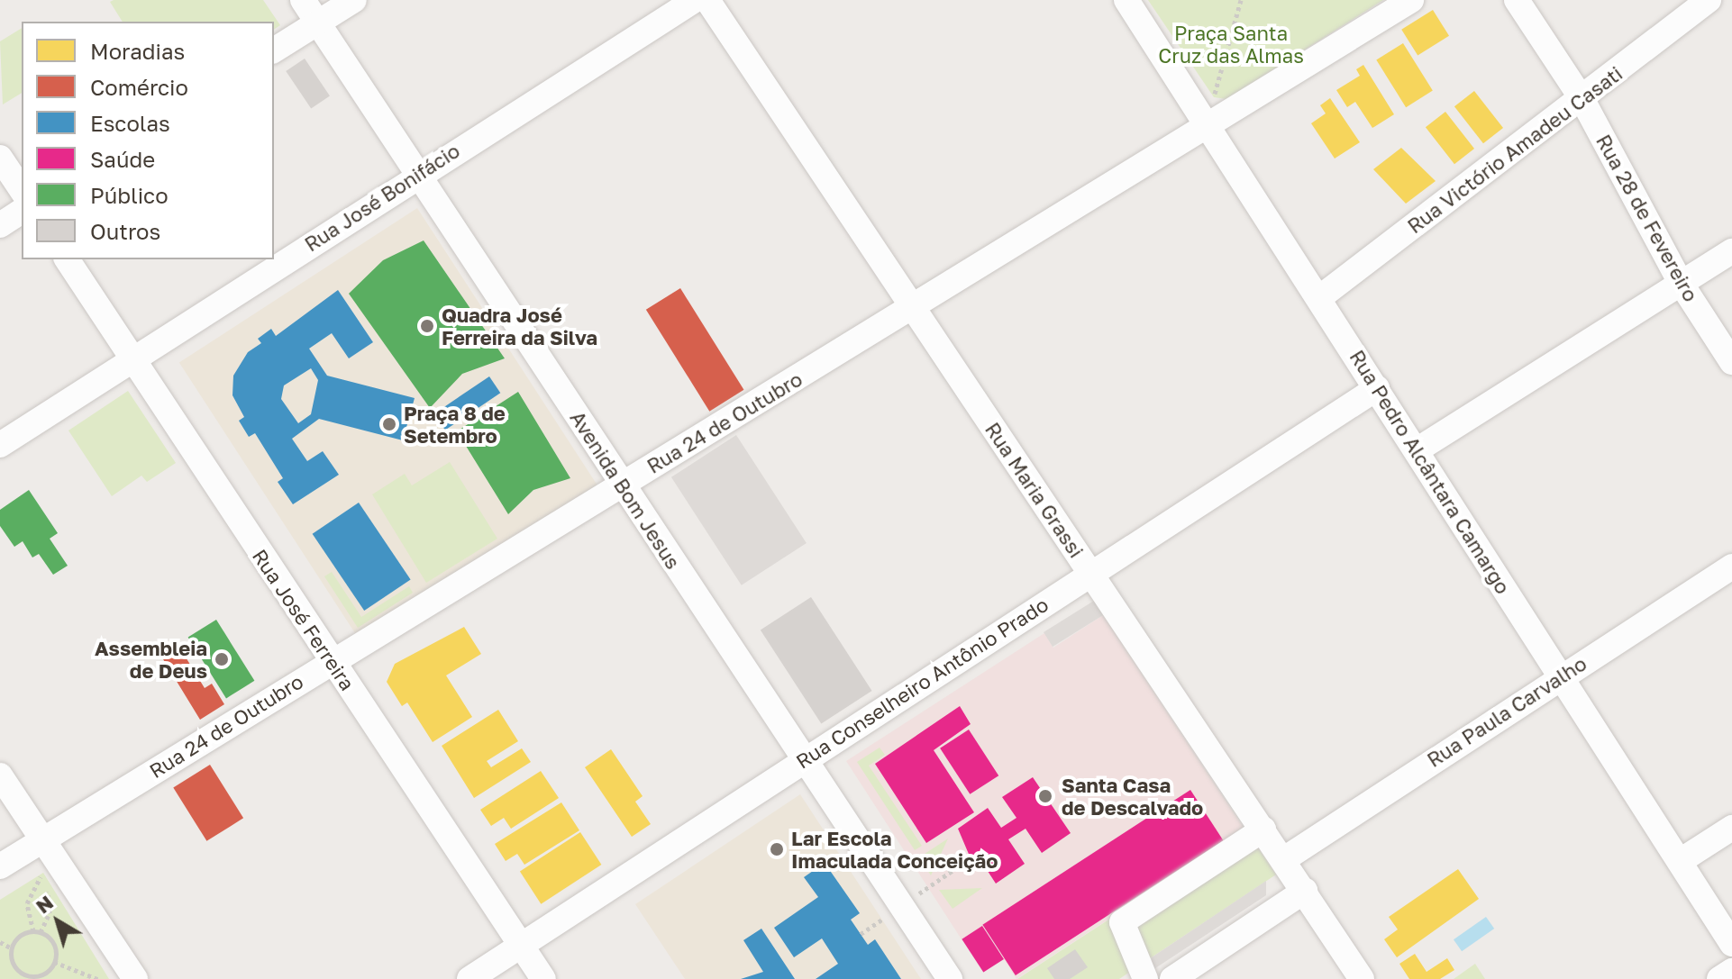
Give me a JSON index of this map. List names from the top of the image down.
{
  "streets": {
    "street": [
      "Rua Victório Amadeu Casati",
      "Rua José Bonifácio",
      "Rua 28 de Fevereiro",
      "Rua 24 de Outubro",
      "Rua Pedro Alcântara Camargo",
      "Avenida Bom Jesus",
      "Rua Maria Grassi",
      "Rua José Ferreira",
      "Rua Conselheiro Antônio Prado",
      "Rua Paula Carvalho"
    ]
  },
  "crossings": [
    ["Rua Victório Amadeu Casati", "Rua 28 de Fevereiro"],
    ["Rua Victório Amadeu Casati", "Rua Pedro Alcântara Camargo"],
    ["Rua José Bonifácio", "Avenida Bom Jesus"],
    ["Rua José Bonifácio", "Rua José Ferreira"],
    ["Rua 24 de Outubro", "Rua Pedro Alcântara Camargo"],
    ["Rua 24 de Outubro", "Avenida Bom Jesus"],
    ["Rua 24 de Outubro", "Rua Maria Grassi"],
    ["Rua 24 de Outubro", "Rua José Ferreira"],
    ["Rua Pedro Alcântara Camargo", "Rua Conselheiro Antônio Prado"],
    ["Rua Pedro Alcântara Camargo", "Rua Paula Carvalho"],
    ["Avenida Bom Jesus", "Rua Conselheiro Antônio Prado"],
    ["Rua Maria Grassi", "Rua Conselheiro Antônio Prado"],
    ["Rua Maria Grassi", "Rua Paula Carvalho"],
    ["Rua José Ferreira", "Rua Conselheiro Antônio Prado"]
  ],
  "parks": ["Praça Santa Cruz das Almas"],
  "places": [
    "Quadra José Ferreira da Silva",
    "Praça 8 de Setembro",
    "Assembleia de Deus",
    "Santa Casa de Descalvado",
    "Lar Escola Imaculada Conceição"
  ],
  "legend": [
    "Moradias",
    "Comércio",
    "Escolas",
    "Saúde",
    "Público",
    "Outros"
  ],
  "north": "top left"
}
